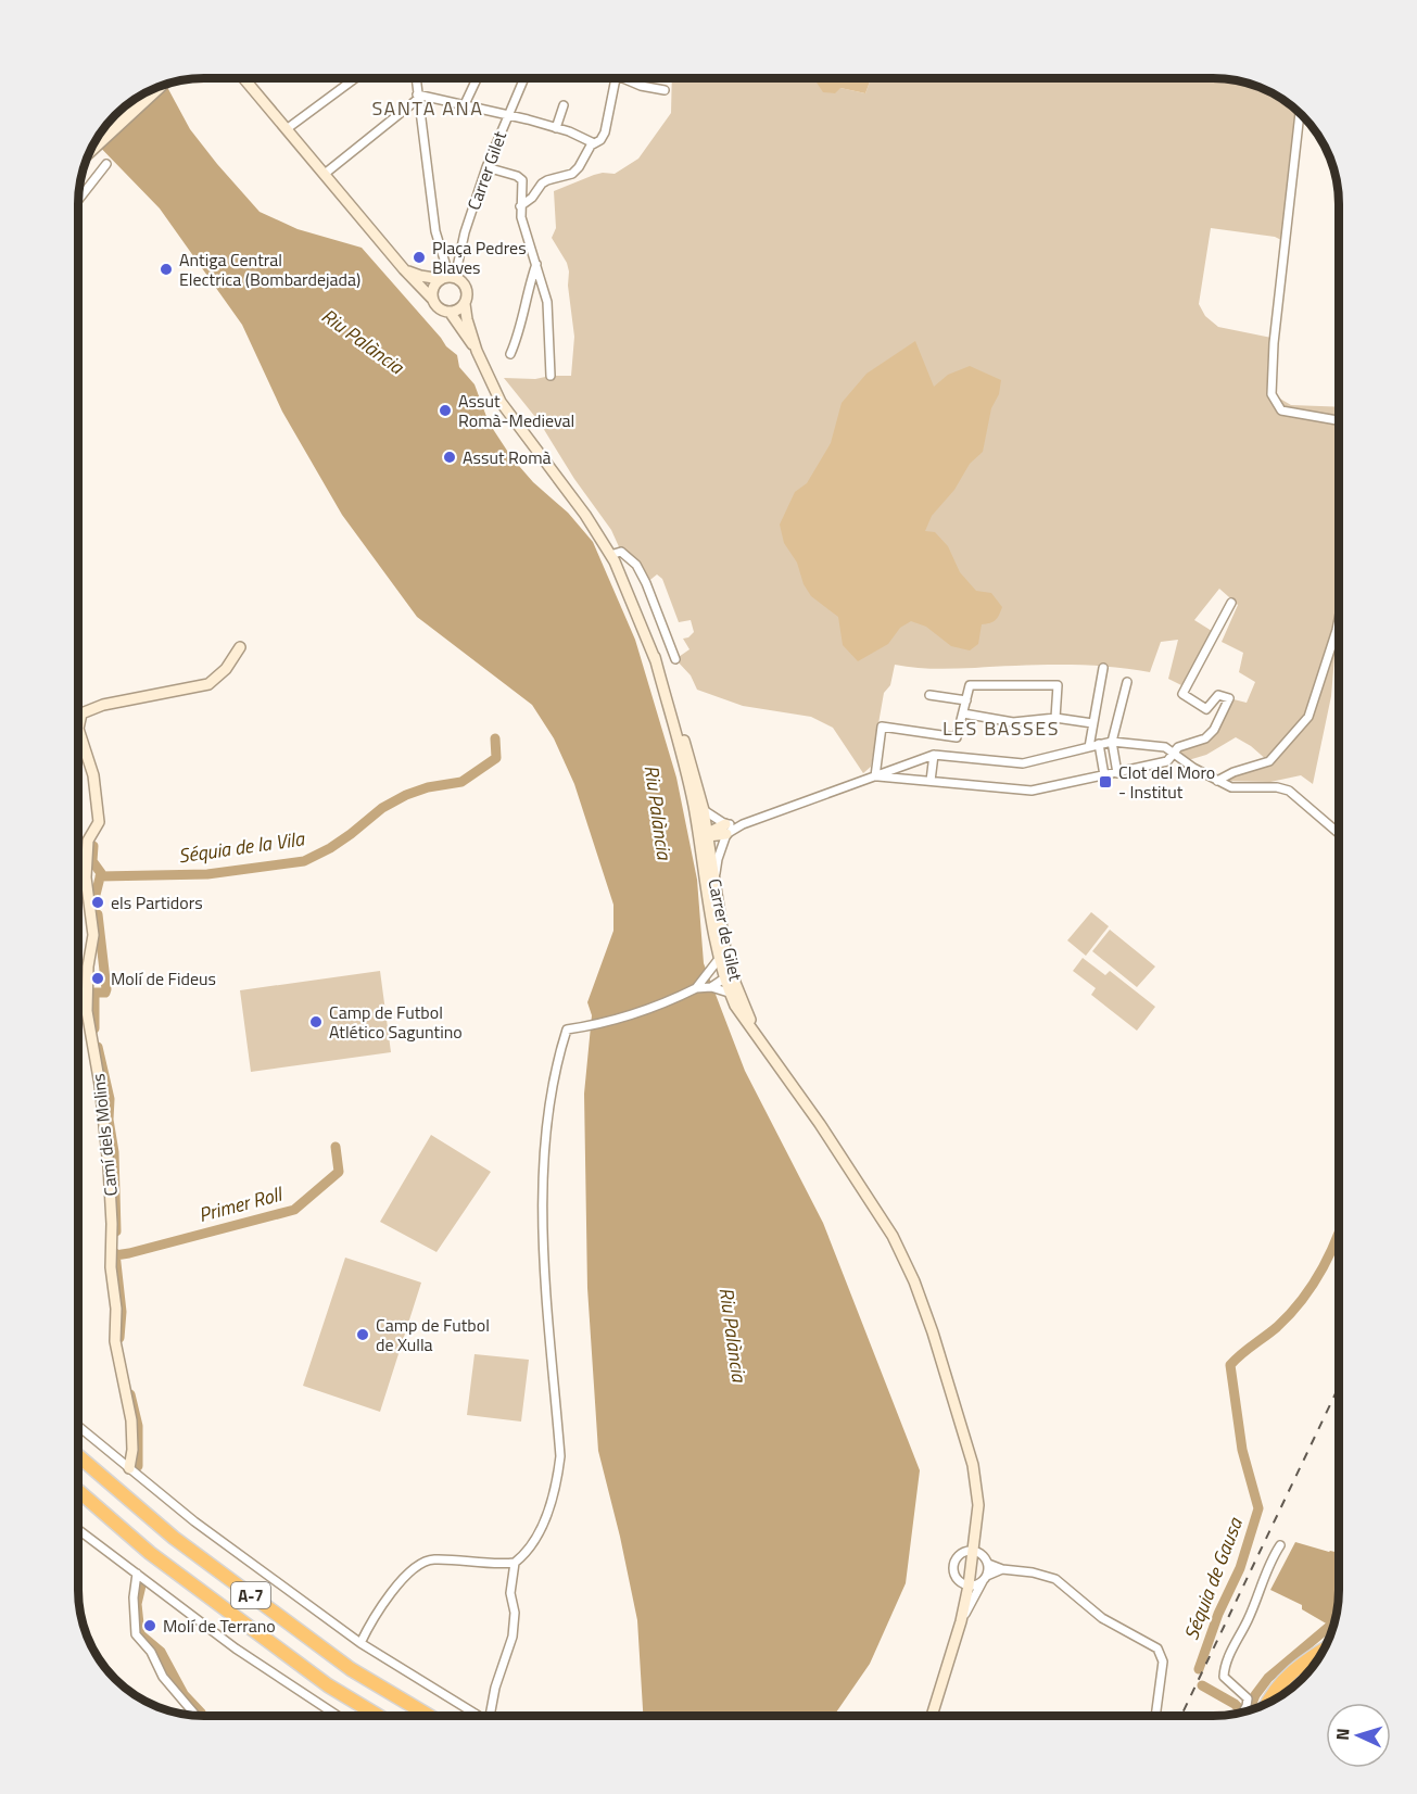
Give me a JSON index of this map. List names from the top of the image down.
{
  "streets": {
    "highway": ["A-7"],
    "main road": ["Carrer de Gilet", "Camí dels Molins"],
    "street": ["Carrer Gilet"]
  },
  "crossings": [
    ["Carrer Gilet", "Carrer de Gilet"]
  ],
  "districts": ["SANTA ANA", "LES BASSES"],
  "water": [
    "Riu Palància",
    "Séquia de la Vila",
    "Primer Roll",
    "Séquia de Gausa"
  ],
  "places": {
    "other": [
      "Plaça Pedres Blaves",
      "Antiga Central Electrica (Bombardejada)",
      "Assut Romà-Medieval",
      "Assut Romà",
      "els Partidors",
      "Molí de Fideus",
      "Camp de Futbol Atlético Saguntino",
      "Camp de Futbol de Xulla",
      "Molí de Terrano"
    ],
    "transit": ["Clot del Moro - Institut"]
  },
  "north": "left"
}
